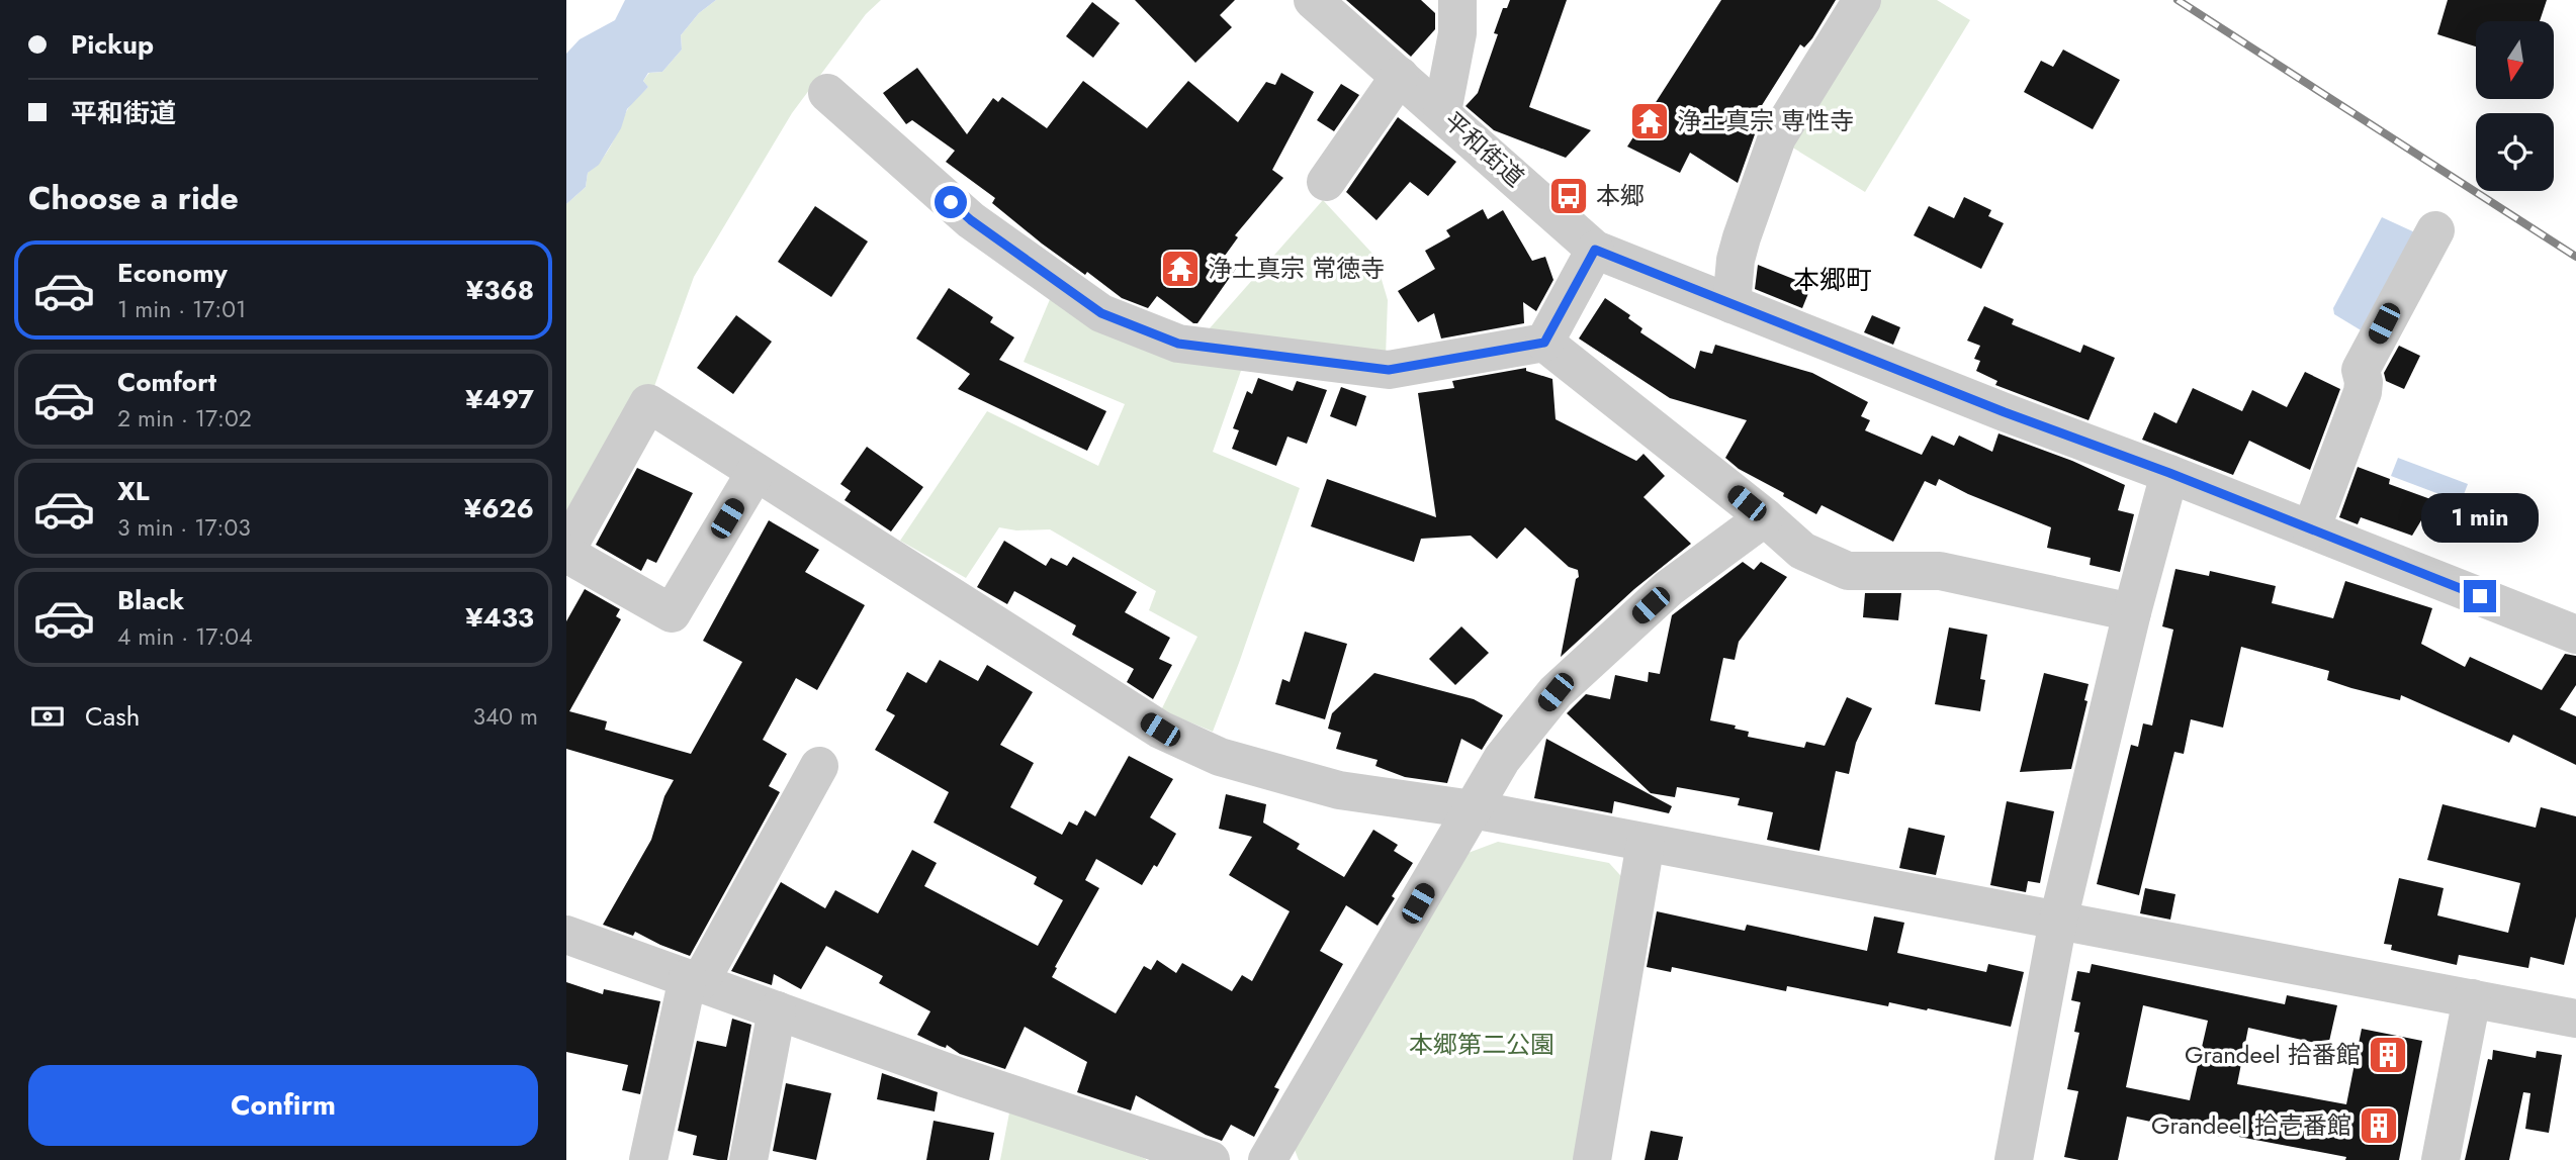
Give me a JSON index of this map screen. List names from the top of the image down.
{
  "streets": {
    "street": ["平和街道"]
  },
  "districts": ["本郷町"],
  "parks": ["本郷第二公園"],
  "places": {
    "temple": ["浄土真宗 専性寺", "浄土真宗 常徳寺"],
    "bus stop": ["本郷"],
    "building": ["Grandeel 拾番館", "Grandeel 拾壱番館"]
  },
  "north": "bottom",
  "page": {
    "banner": ["Pickup", "平和街道"],
    "heading": "Choose a ride",
    "list": [
      {
        "name": "Economy",
        "note": "1 min · 17:01",
        "value": "¥368"
      },
      {
        "name": "Comfort",
        "note": "2 min · 17:02",
        "value": "¥497"
      },
      {
        "name": "XL",
        "note": "3 min · 17:03",
        "value": "¥626"
      },
      {
        "name": "Black",
        "note": "4 min · 17:04",
        "value": "¥433"
      }
    ],
    "bubble": "1 min",
    "pay": ["Cash", "340 m"],
    "buttons": "Confirm"
  }
}
